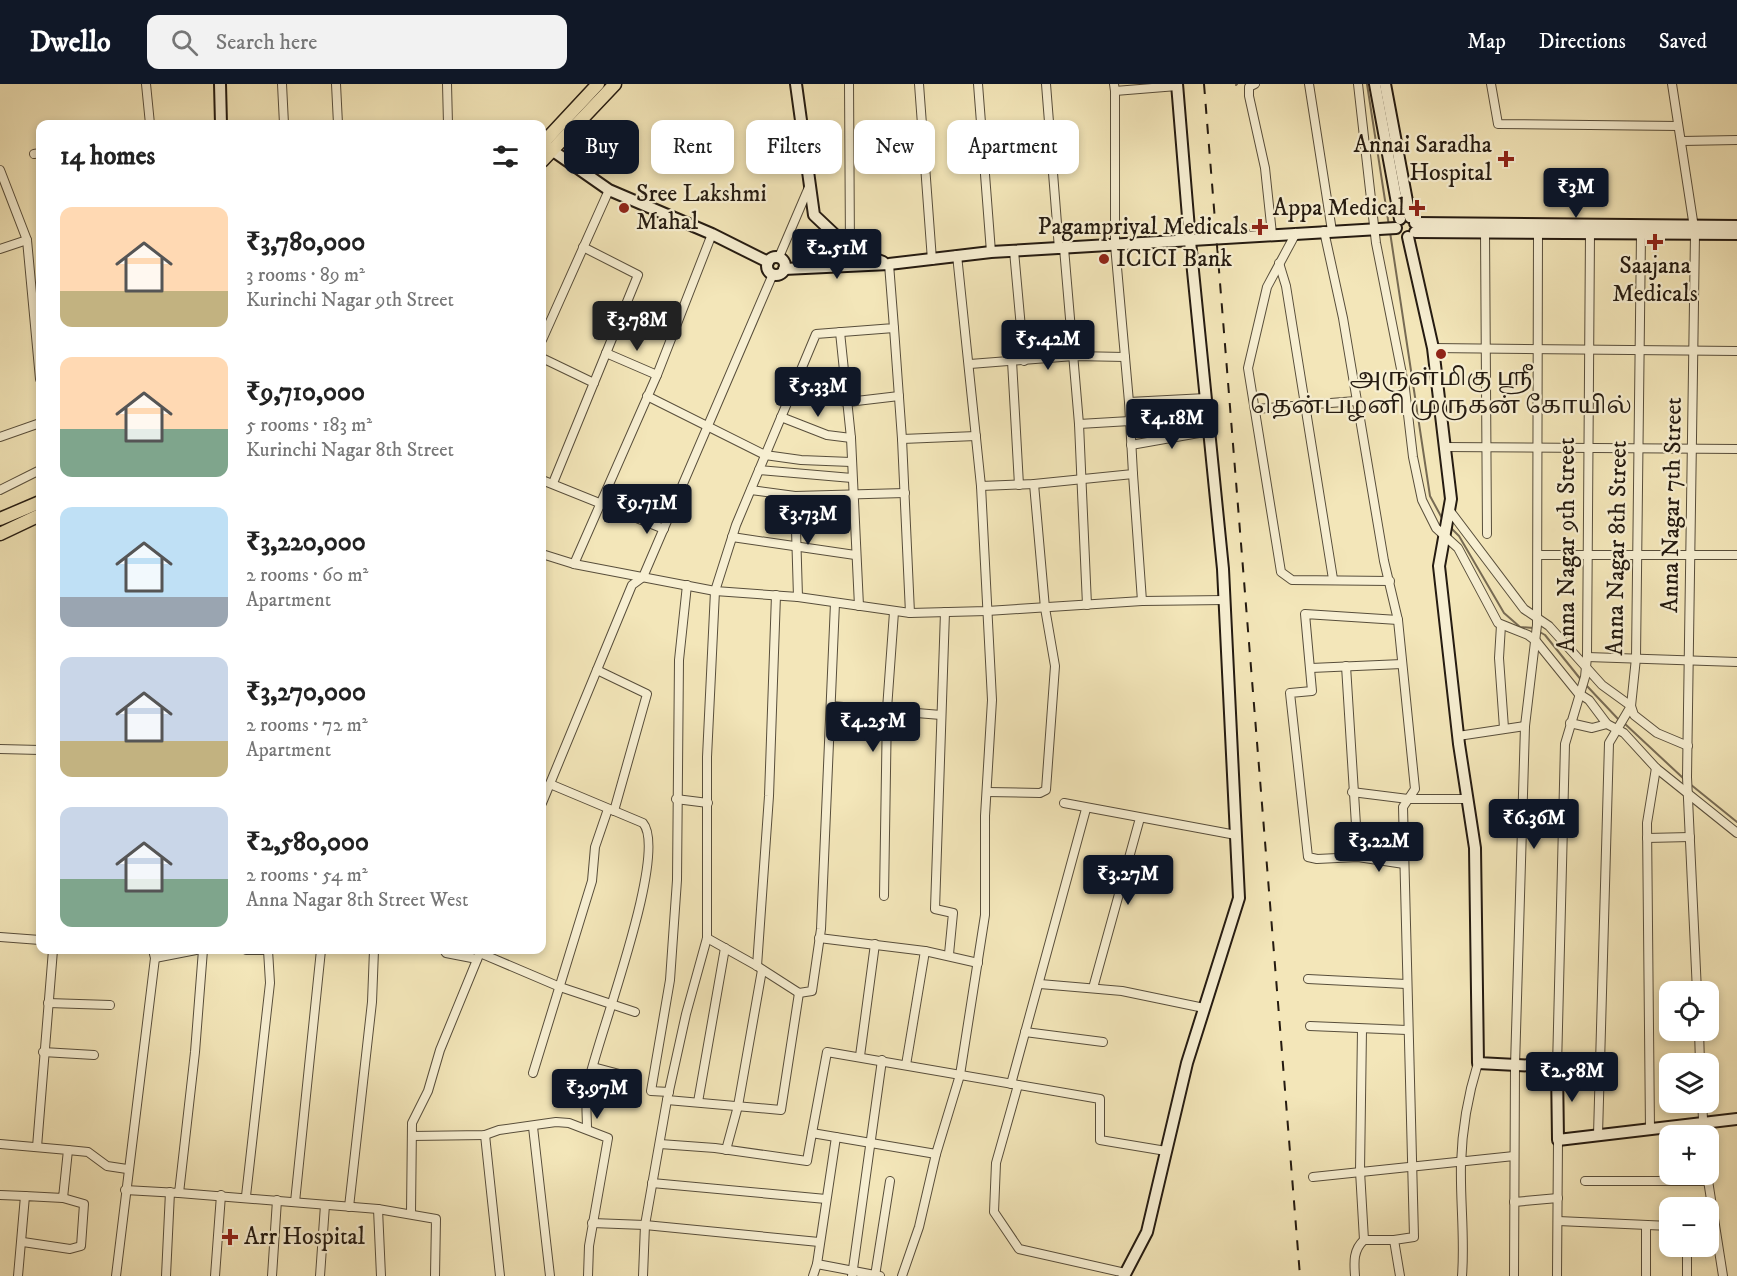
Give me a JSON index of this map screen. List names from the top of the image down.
{
  "streets": {
    "street": ["Anna Nagar 7th Street", "Anna Nagar 9th Street", "Anna Nagar 8th Street"]
  },
  "places": {
    "health": [
      "Annai Saradha Hospital",
      "Appa Medical",
      "Pagampriyal Medicals",
      "Saajana Medicals",
      "Arr Hospital"
    ],
    "other": ["Sree Lakshmi Mahal", "ICICI Bank", "அருள்மிகு ஶ்ரீ தென்பழனி முருகன் கோயில்"]
  },
  "page": {
    "header": "Dwello",
    "search": "Search here",
    "nav": ["Map", "Directions", "Saved"],
    "chip": [
      "Buy",
      "Rent",
      "Filters",
      "New",
      "Apartment"
    ],
    "heading": "14 homes",
    "price": [
      "₹3M",
      "₹2.51M",
      "₹3.78M",
      "₹5.42M",
      "₹5.33M",
      "₹4.18M",
      "₹9.71M",
      "₹3.73M",
      "₹4.25M",
      "₹6.36M",
      "₹3.22M",
      "₹3.27M",
      "₹2.58M",
      "₹3.97M"
    ],
    "list": [
      {
        "name": "₹3,780,000",
        "note": "3 rooms · 89 m² · Kurinchi Nagar 9th Street"
      },
      {
        "name": "₹9,710,000",
        "note": "5 rooms · 183 m² · Kurinchi Nagar 8th Street"
      },
      {
        "name": "₹3,220,000",
        "note": "2 rooms · 60 m² · Apartment"
      },
      {
        "name": "₹3,270,000",
        "note": "2 rooms · 72 m² · Apartment"
      },
      {
        "name": "₹2,580,000",
        "note": "2 rooms · 54 m² · Anna Nagar 8th Street West"
      }
    ],
    "map_buttons": ["+", "−"]
  }
}
